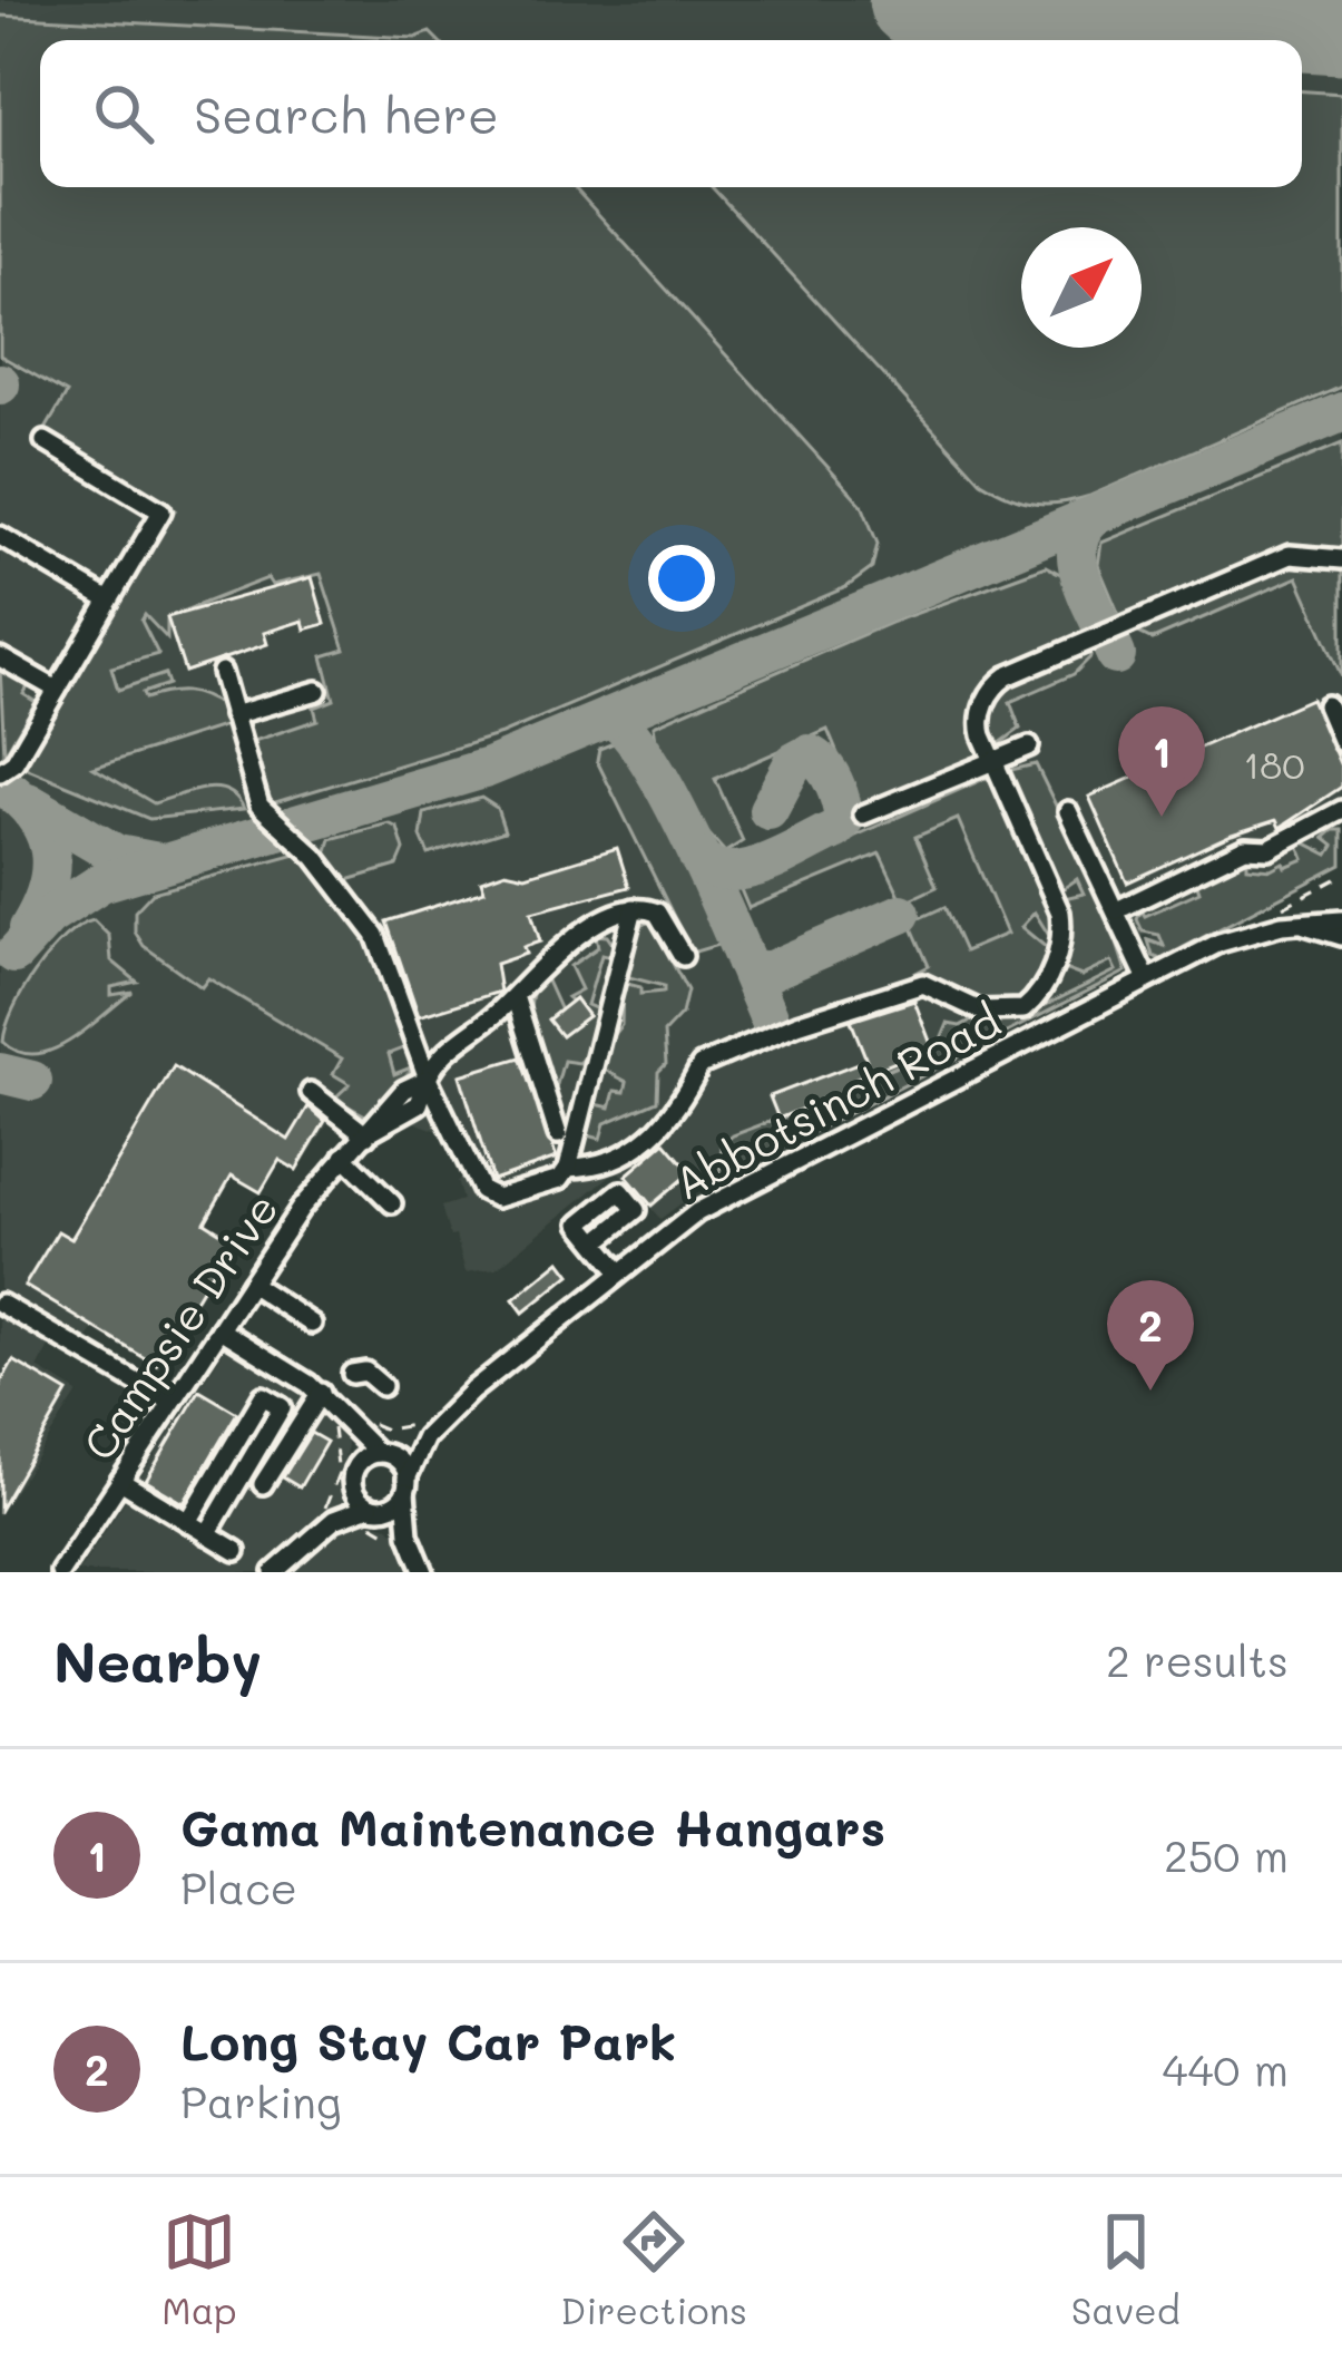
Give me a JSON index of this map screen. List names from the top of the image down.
{
  "streets": {
    "street": ["Abbotsinch Road", "Campsie Drive"]
  },
  "house_numbers": ["180"],
  "north": "top right",
  "page": {
    "search": "Search here",
    "pins": ["1", "2"],
    "heading": ["Nearby", "2 results"],
    "list": [
      {
        "mark": "1",
        "name": "Gama Maintenance Hangars",
        "note": "Place",
        "value": "250 m"
      },
      {
        "mark": "2",
        "name": "Long Stay Car Park",
        "note": "Parking",
        "value": "440 m"
      }
    ],
    "nav": ["Map", "Directions", "Saved"]
  }
}
